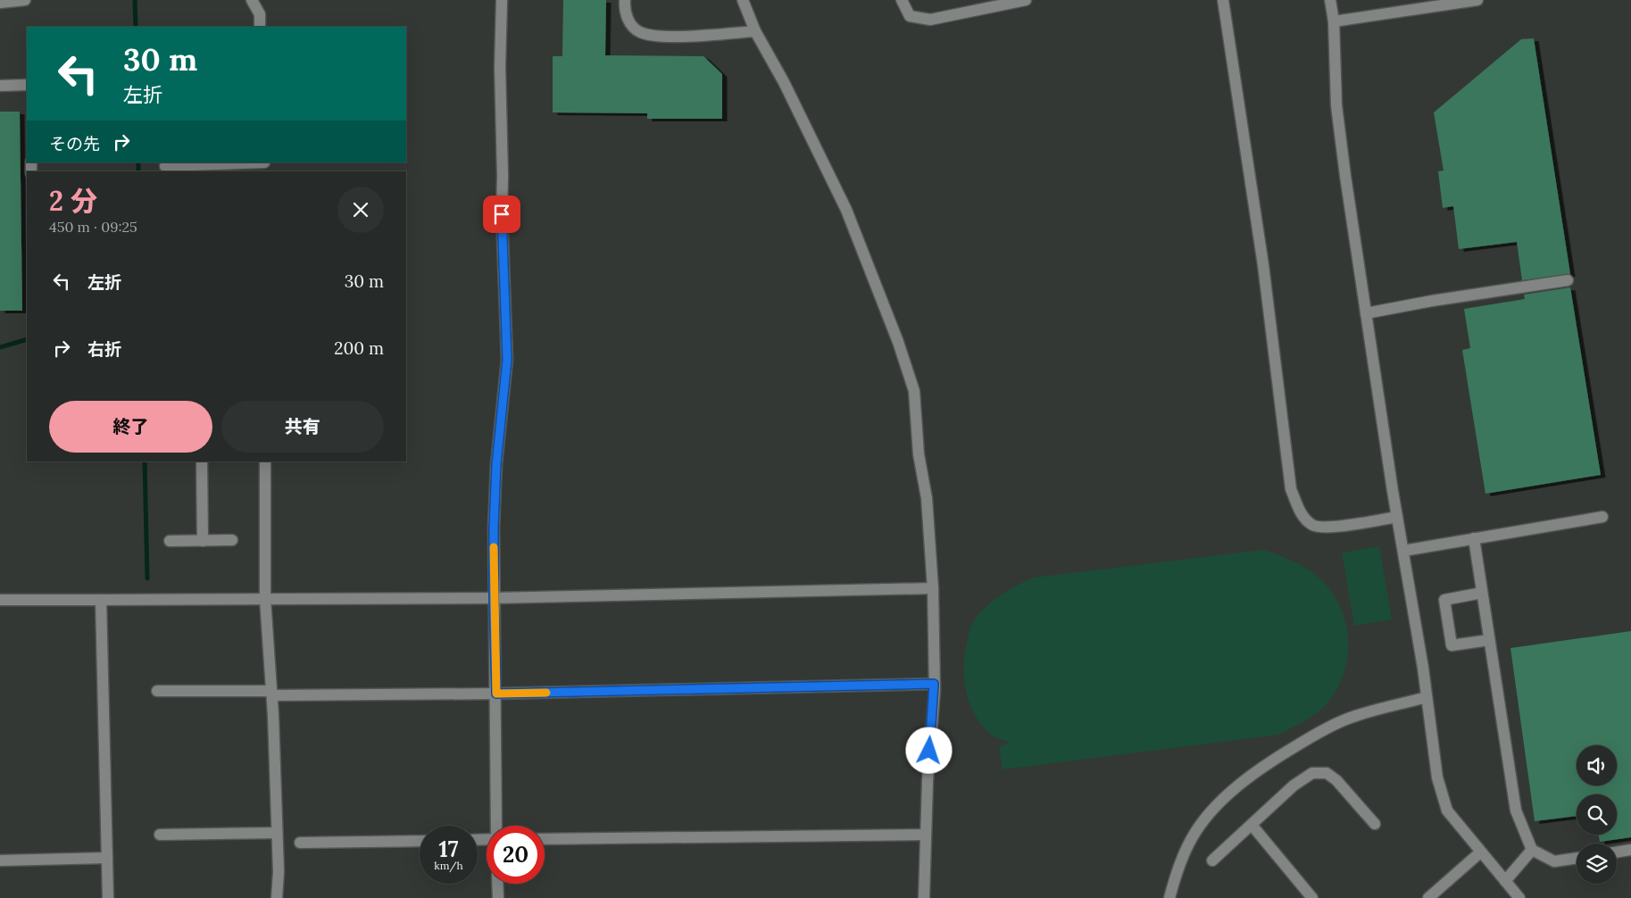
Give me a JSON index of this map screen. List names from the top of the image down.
{
  "page": {
    "turn": ["30 m", "左折"],
    "then": "その先",
    "heading": ["2 分", "450 m · 09:25"],
    "list": [
      {
        "name": "左折",
        "value": "30 m"
      },
      {
        "name": "右折",
        "value": "200 m"
      }
    ],
    "buttons": ["終了", "共有"],
    "speed": "17 km/h",
    "limit": "20"
  }
}
